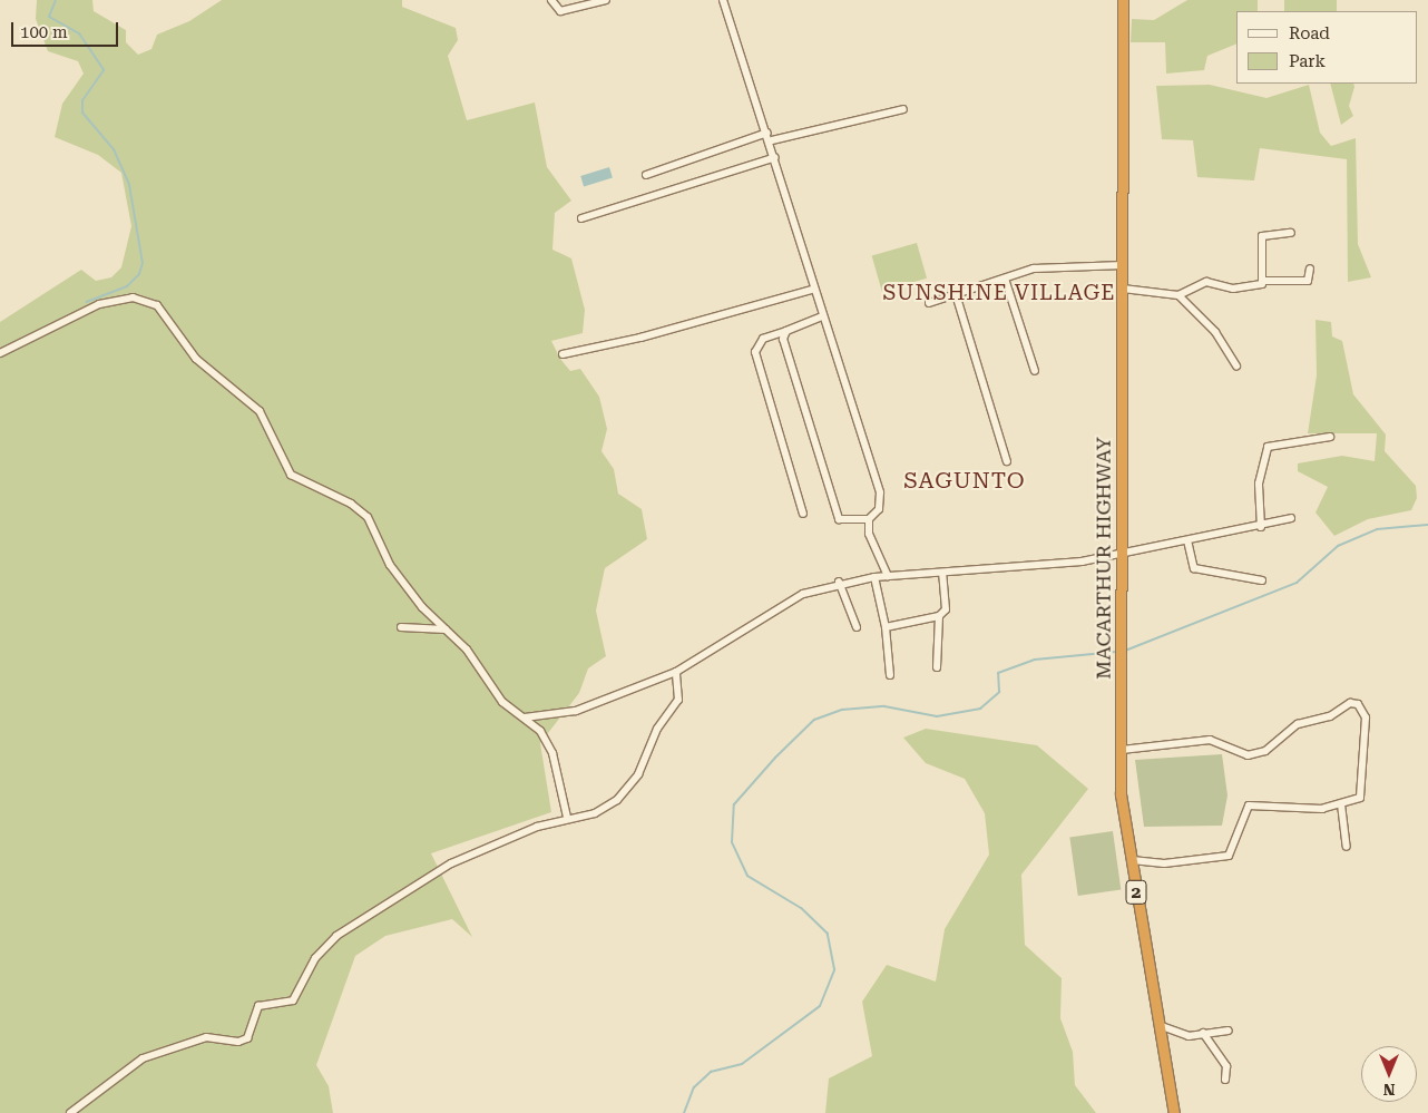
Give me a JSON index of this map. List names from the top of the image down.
{
  "streets": {
    "highway": ["MACARTHUR HIGHWAY", "2"]
  },
  "districts": ["SUNSHINE VILLAGE", "SAGUNTO"],
  "legend": ["Road", "Park"],
  "scale_bar": "100 m",
  "north": "bottom"
}
